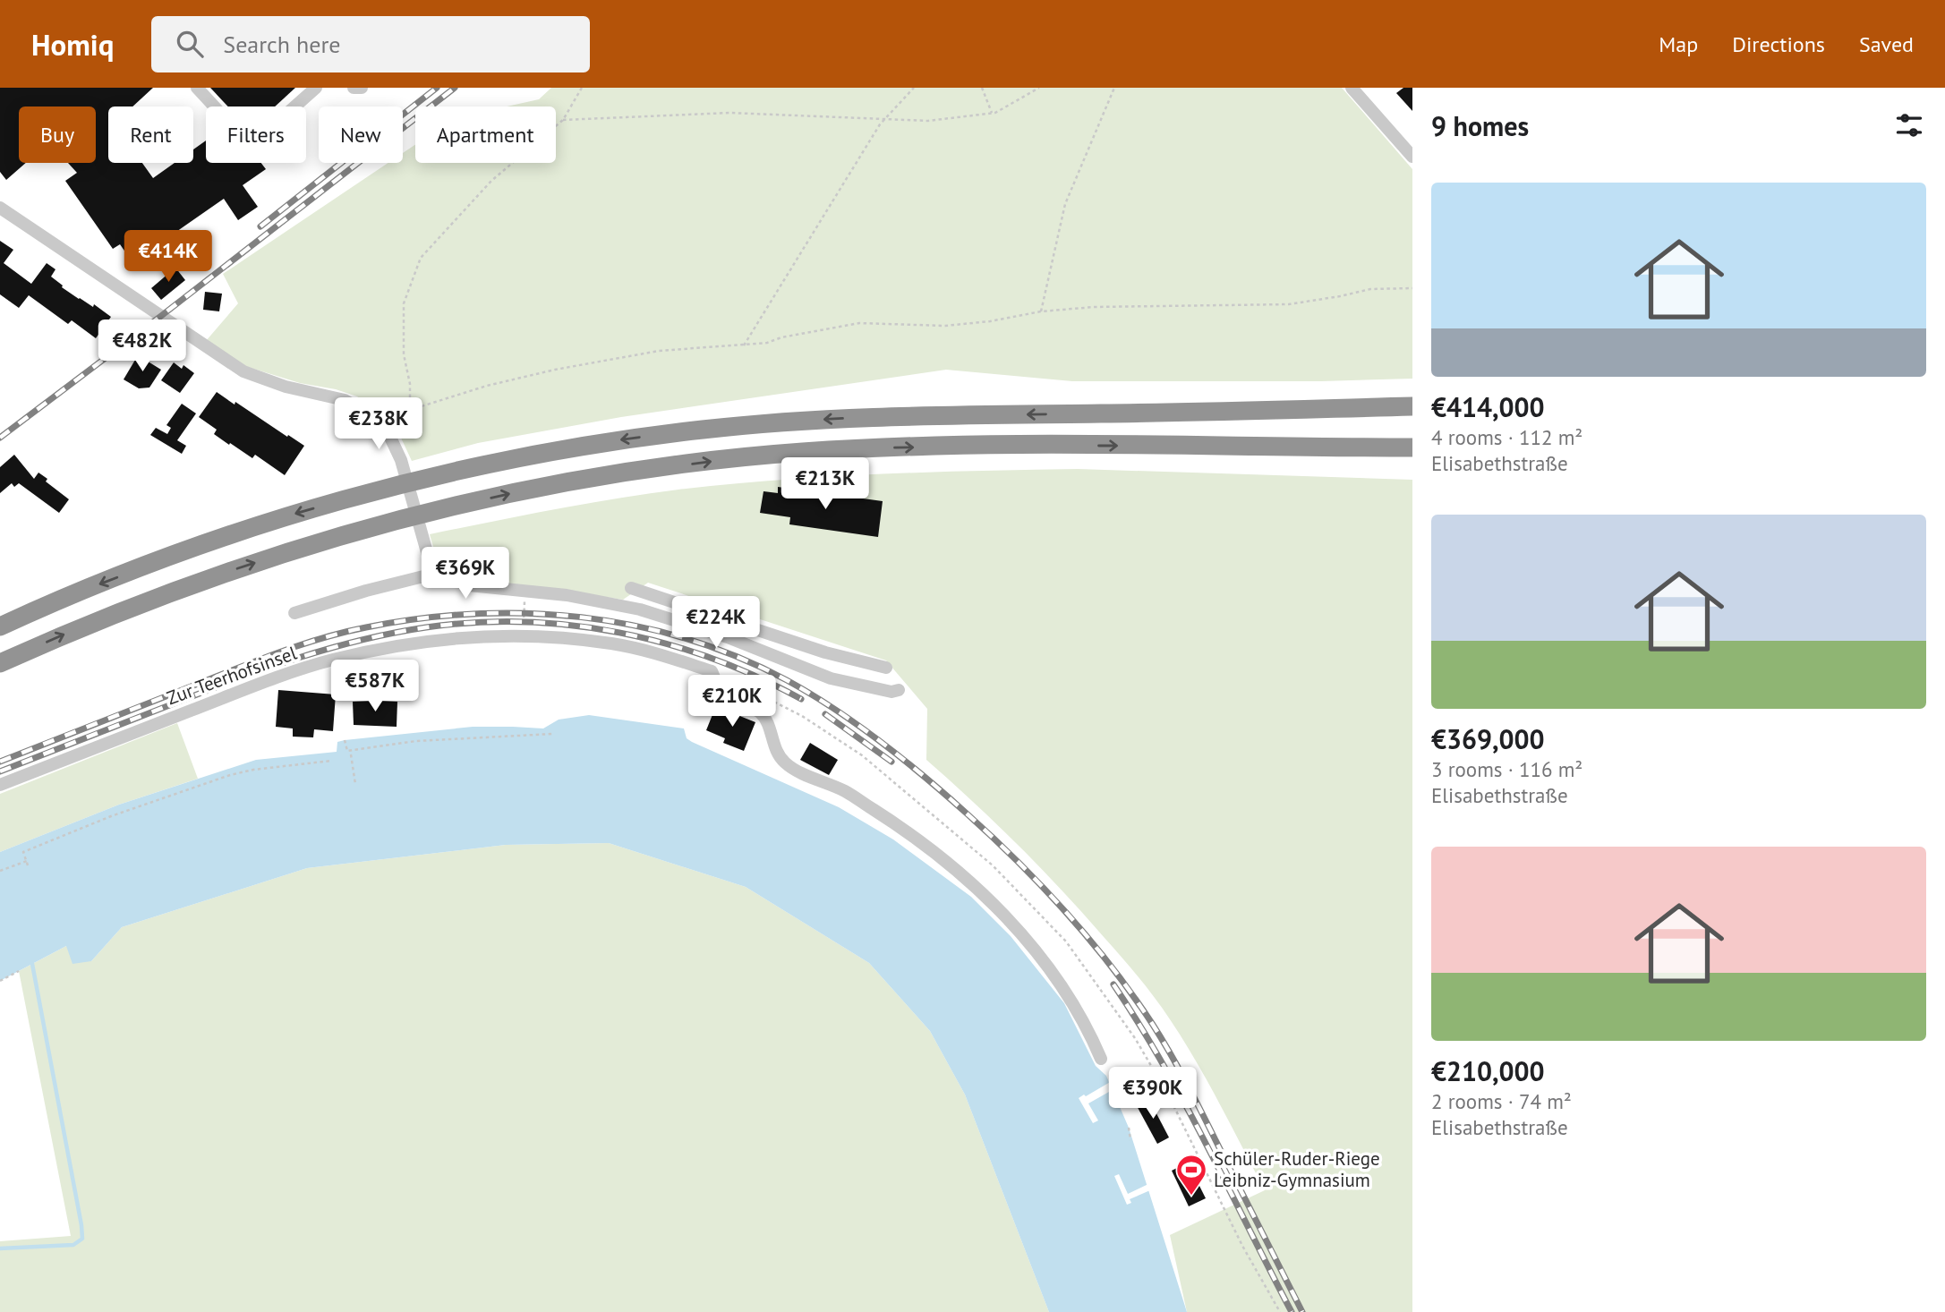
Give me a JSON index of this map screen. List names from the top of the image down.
{
  "streets": {
    "street": ["Zur Teerhofsinsel"]
  },
  "places": {
    "sports": ["Schüler-Ruder-Riege Leibniz-Gymnasium"]
  },
  "page": {
    "header": "Homiq",
    "search": "Search here",
    "nav": ["Map", "Directions", "Saved"],
    "heading": "9 homes",
    "chip": [
      "Buy",
      "Rent",
      "Filters",
      "New",
      "Apartment"
    ],
    "list": [
      {
        "name": "€414,000",
        "note": "4 rooms · 112 m² · Elisabethstraße"
      },
      {
        "name": "€369,000",
        "note": "3 rooms · 116 m² · Elisabethstraße"
      },
      {
        "name": "€210,000",
        "note": "2 rooms · 74 m² · Elisabethstraße"
      }
    ],
    "price": [
      "€414K",
      "€482K",
      "€238K",
      "€213K",
      "€369K",
      "€224K",
      "€587K",
      "€210K",
      "€390K"
    ]
  }
}
